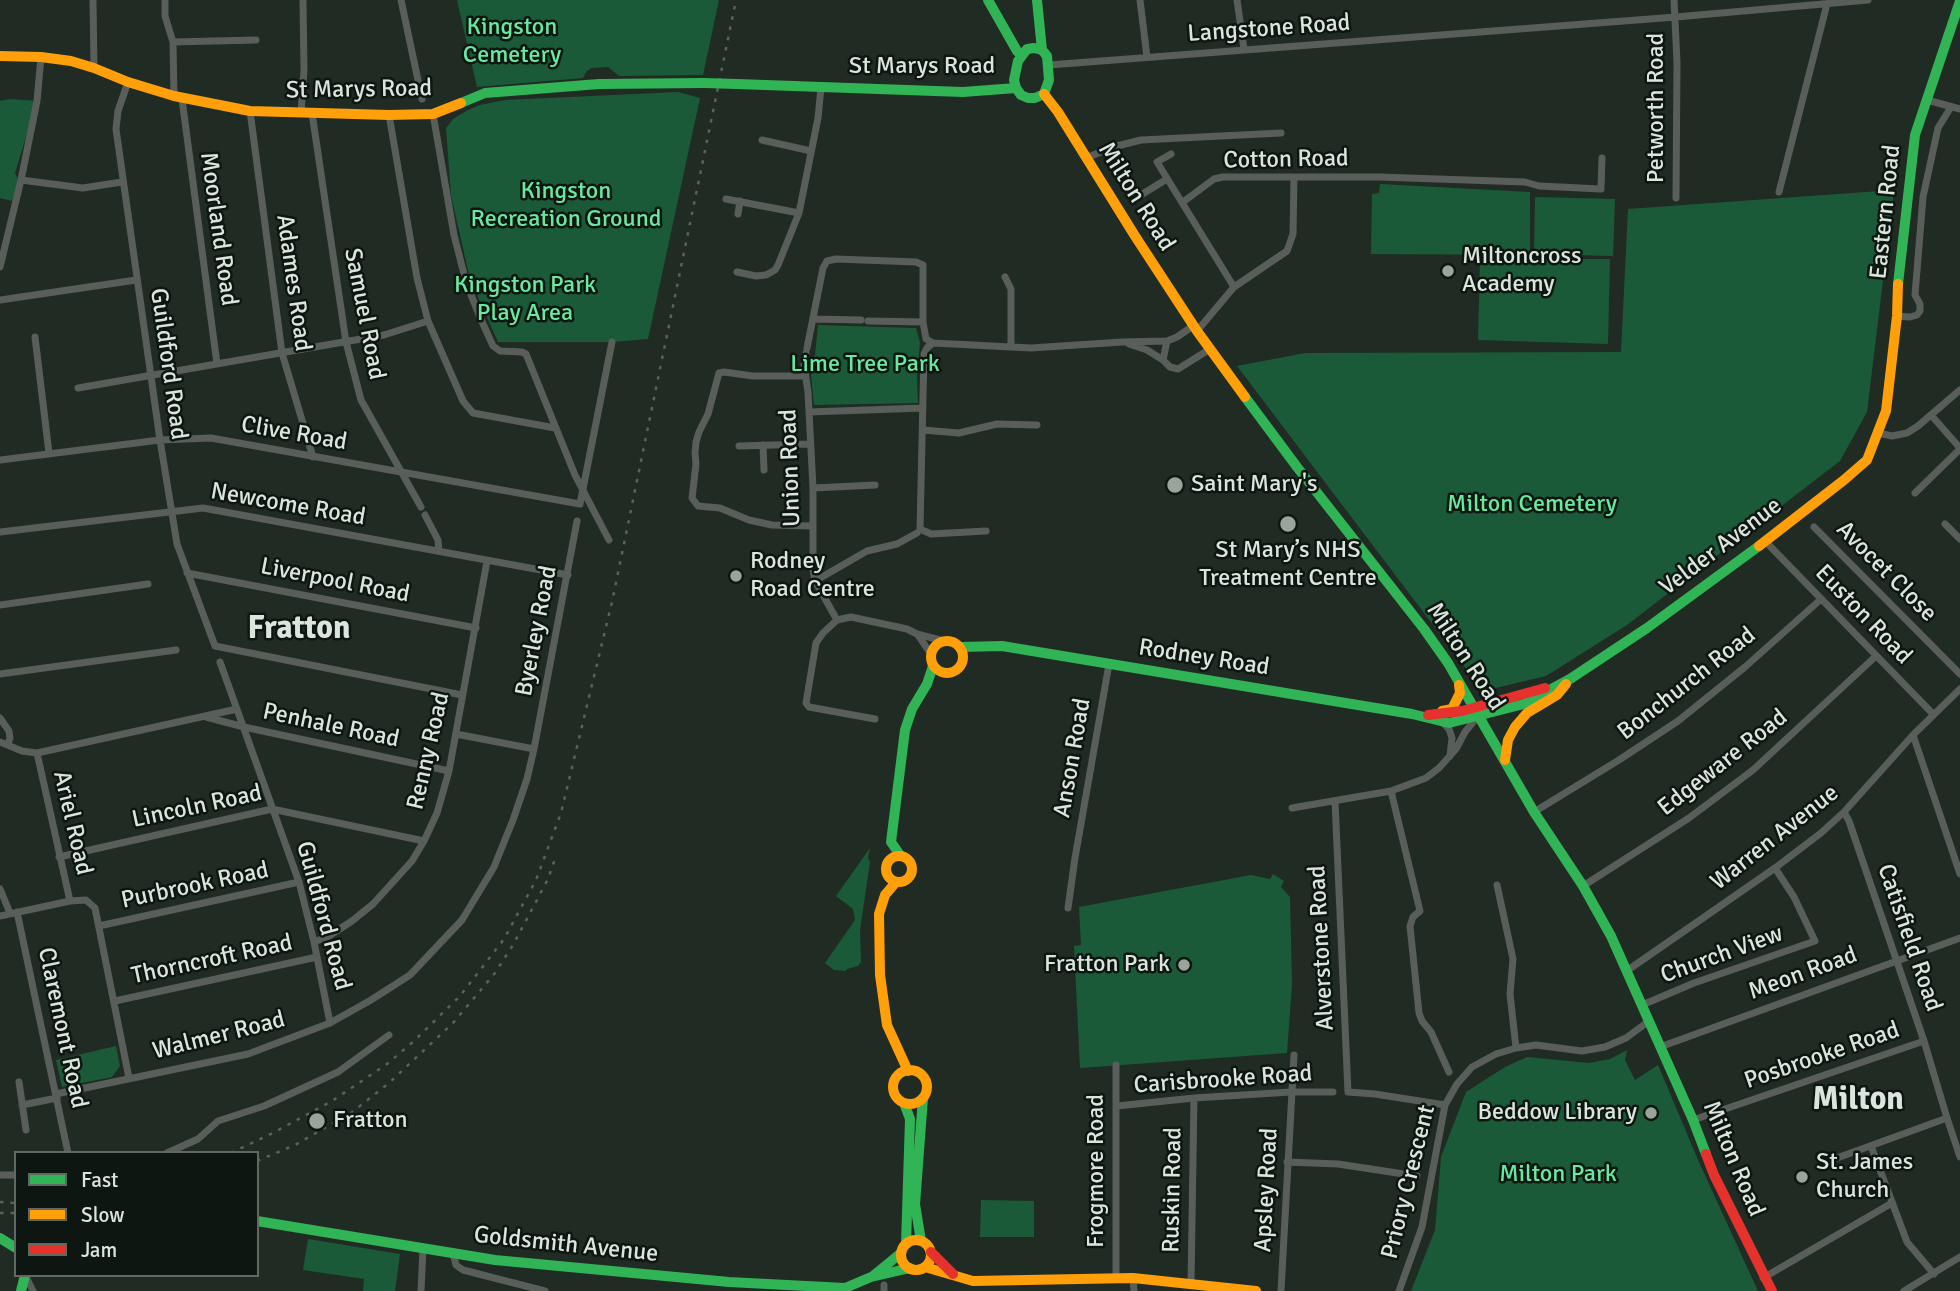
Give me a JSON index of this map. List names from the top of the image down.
{
  "streets": {
    "main road": [
      "St Marys Road",
      "Milton Road",
      "Eastern Road",
      "Velder Avenue",
      "Rodney Road",
      "Goldsmith Avenue"
    ],
    "street": [
      "Langstone Road",
      "Petworth Road",
      "Cotton Road",
      "Moorland Road",
      "Adames Road",
      "Samuel Road",
      "Guildford Road",
      "Clive Road",
      "Union Road",
      "Newcome Road",
      "Avocet Close",
      "Liverpool Road",
      "Euston Road",
      "Byerley Road",
      "Bonchurch Road",
      "Penhale Road",
      "Renny Road",
      "Anson Road",
      "Edgeware Road",
      "Lincoln Road",
      "Ariel Road",
      "Warren Avenue",
      "Purbrook Road",
      "Catisfield Road",
      "Alverstone Road",
      "Church View",
      "Thorncroft Road",
      "Meon Road",
      "Claremont Road",
      "Walmer Road",
      "Posbrooke Road",
      "Carisbrooke Road",
      "Frogmore Road",
      "Priory Crescent",
      "Ruskin Road",
      "Apsley Road"
    ]
  },
  "crossings": [
    ["Langstone Road", "St Marys Road"],
    ["Langstone Road", "Petworth Road"],
    ["Langstone Road", "Milton Road"],
    ["St Marys Road", "Milton Road"],
    ["St Marys Road", "Moorland Road"],
    ["St Marys Road", "Adames Road"],
    ["St Marys Road", "Samuel Road"],
    ["St Marys Road", "Guildford Road"],
    ["Milton Road", "Velder Avenue"],
    ["Milton Road", "Rodney Road"],
    ["Milton Road", "Bonchurch Road"],
    ["Milton Road", "Edgeware Road"],
    ["Milton Road", "Warren Avenue"],
    ["Milton Road", "Church View"],
    ["Milton Road", "Meon Road"],
    ["Milton Road", "Posbrooke Road"],
    ["Milton Road", "Priory Crescent"],
    ["Eastern Road", "Velder Avenue"],
    ["Adames Road", "Clive Road"],
    ["Samuel Road", "Clive Road"],
    ["Samuel Road", "Newcome Road"],
    ["Guildford Road", "Clive Road"],
    ["Guildford Road", "Newcome Road"],
    ["Guildford Road", "Liverpool Road"],
    ["Guildford Road", "Penhale Road"],
    ["Guildford Road", "Renny Road"],
    ["Guildford Road", "Lincoln Road"],
    ["Guildford Road", "Purbrook Road"],
    ["Guildford Road", "Thorncroft Road"],
    ["Guildford Road", "Walmer Road"],
    ["Newcome Road", "Byerley Road"],
    ["Newcome Road", "Renny Road"],
    ["Velder Avenue", "Euston Road"],
    ["Velder Avenue", "Rodney Road"],
    ["Liverpool Road", "Renny Road"],
    ["Euston Road", "Bonchurch Road"],
    ["Euston Road", "Edgeware Road"],
    ["Euston Road", "Warren Avenue"],
    ["Byerley Road", "Walmer Road"],
    ["Rodney Road", "Anson Road"],
    ["Penhale Road", "Renny Road"],
    ["Penhale Road", "Ariel Road"],
    ["Renny Road", "Lincoln Road"],
    ["Lincoln Road", "Ariel Road"],
    ["Warren Avenue", "Catisfield Road"],
    ["Warren Avenue", "Church View"],
    ["Catisfield Road", "Meon Road"],
    ["Catisfield Road", "Posbrooke Road"],
    ["Alverstone Road", "Carisbrooke Road"],
    ["Claremont Road", "Walmer Road"],
    ["Carisbrooke Road", "Frogmore Road"],
    ["Carisbrooke Road", "Priory Crescent"],
    ["Carisbrooke Road", "Ruskin Road"],
    ["Carisbrooke Road", "Apsley Road"]
  ],
  "districts": ["Fratton", "Milton"],
  "parks": [
    "Kingston Cemetery",
    "Kingston Recreation Ground",
    "Kingston Park Play Area",
    "Lime Tree Park",
    "Milton Cemetery",
    "Milton Park"
  ],
  "places": [
    "Miltoncross Academy",
    "Saint Mary's",
    "St Mary’s NHS Treatment Centre",
    "Rodney Road Centre",
    "Fratton Park",
    "Beddow Library",
    "Fratton",
    "St. James Church"
  ],
  "legend": ["Fast", "Slow", "Jam"]
}
